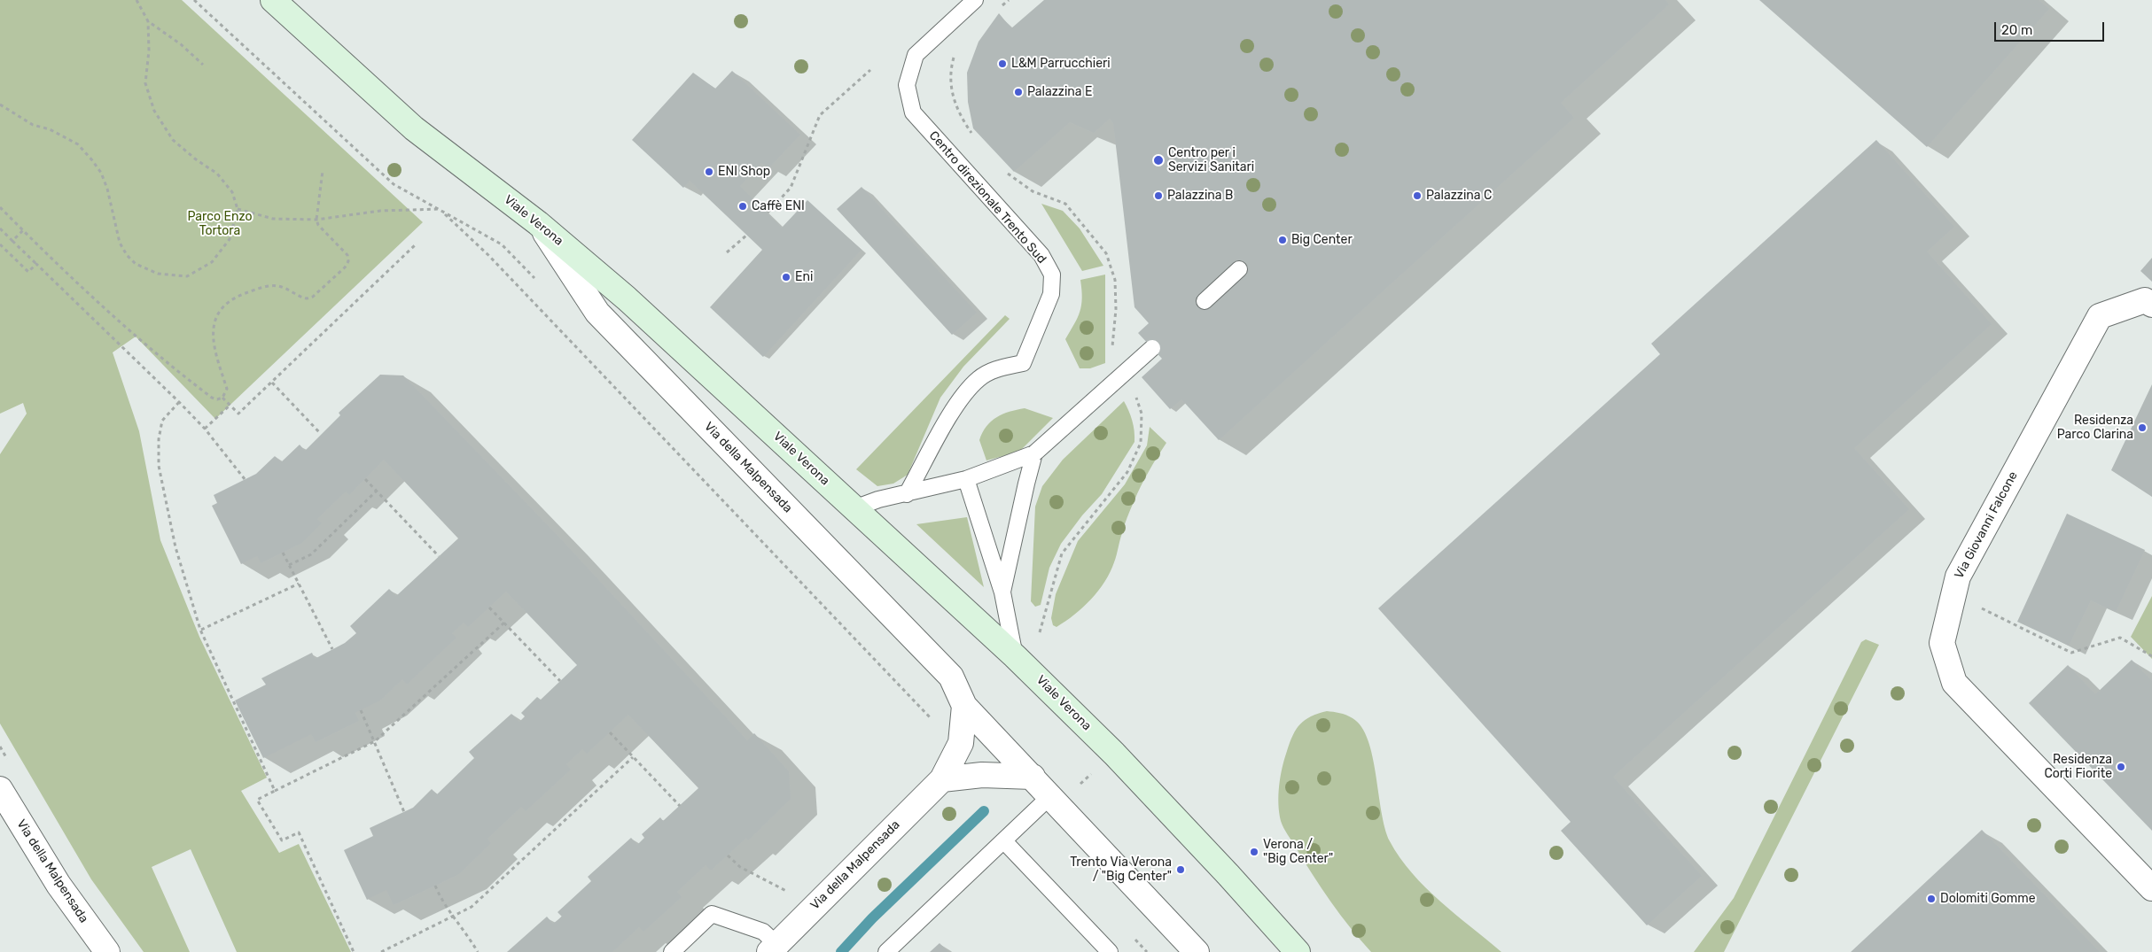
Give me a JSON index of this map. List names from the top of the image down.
{
  "streets": {
    "main road": ["Viale Verona"],
    "street": ["Via della Malpensada", "Via Giovanni Falcone"],
    "lane": ["Centro direzionale Trento Sud"]
  },
  "crossings": [
    ["Viale Verona", "Via della Malpensada"]
  ],
  "parks": ["Parco Enzo Tortora"],
  "places": [
    "L&M Parrucchieri",
    "Palazzina E",
    "Centro per i Servizi Sanitari",
    "ENI Shop",
    "Palazzina B",
    "Palazzina C",
    "Caffè ENI",
    "Big Center",
    "Eni",
    "Residenza Parco Clarina",
    "Residenza Corti Fiorite",
    "Verona / \"Big Center\"",
    "Trento Via Verona / \"Big Center\"",
    "Dolomiti Gomme"
  ],
  "scale_bar": "20 m"
}
